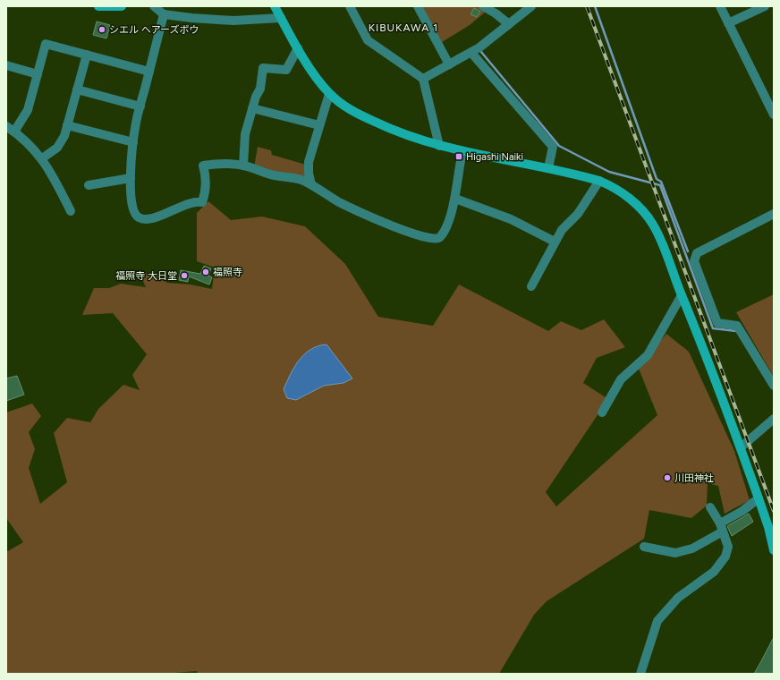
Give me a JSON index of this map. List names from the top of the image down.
{
  "districts": ["KIBUKAWA 1"],
  "places": {
    "other": [
      "シエル ヘアーズボウ",
      "福照寺",
      "福照寺 大日堂",
      "川田神社"
    ],
    "transit": ["Higashi Naiki"]
  }
}
